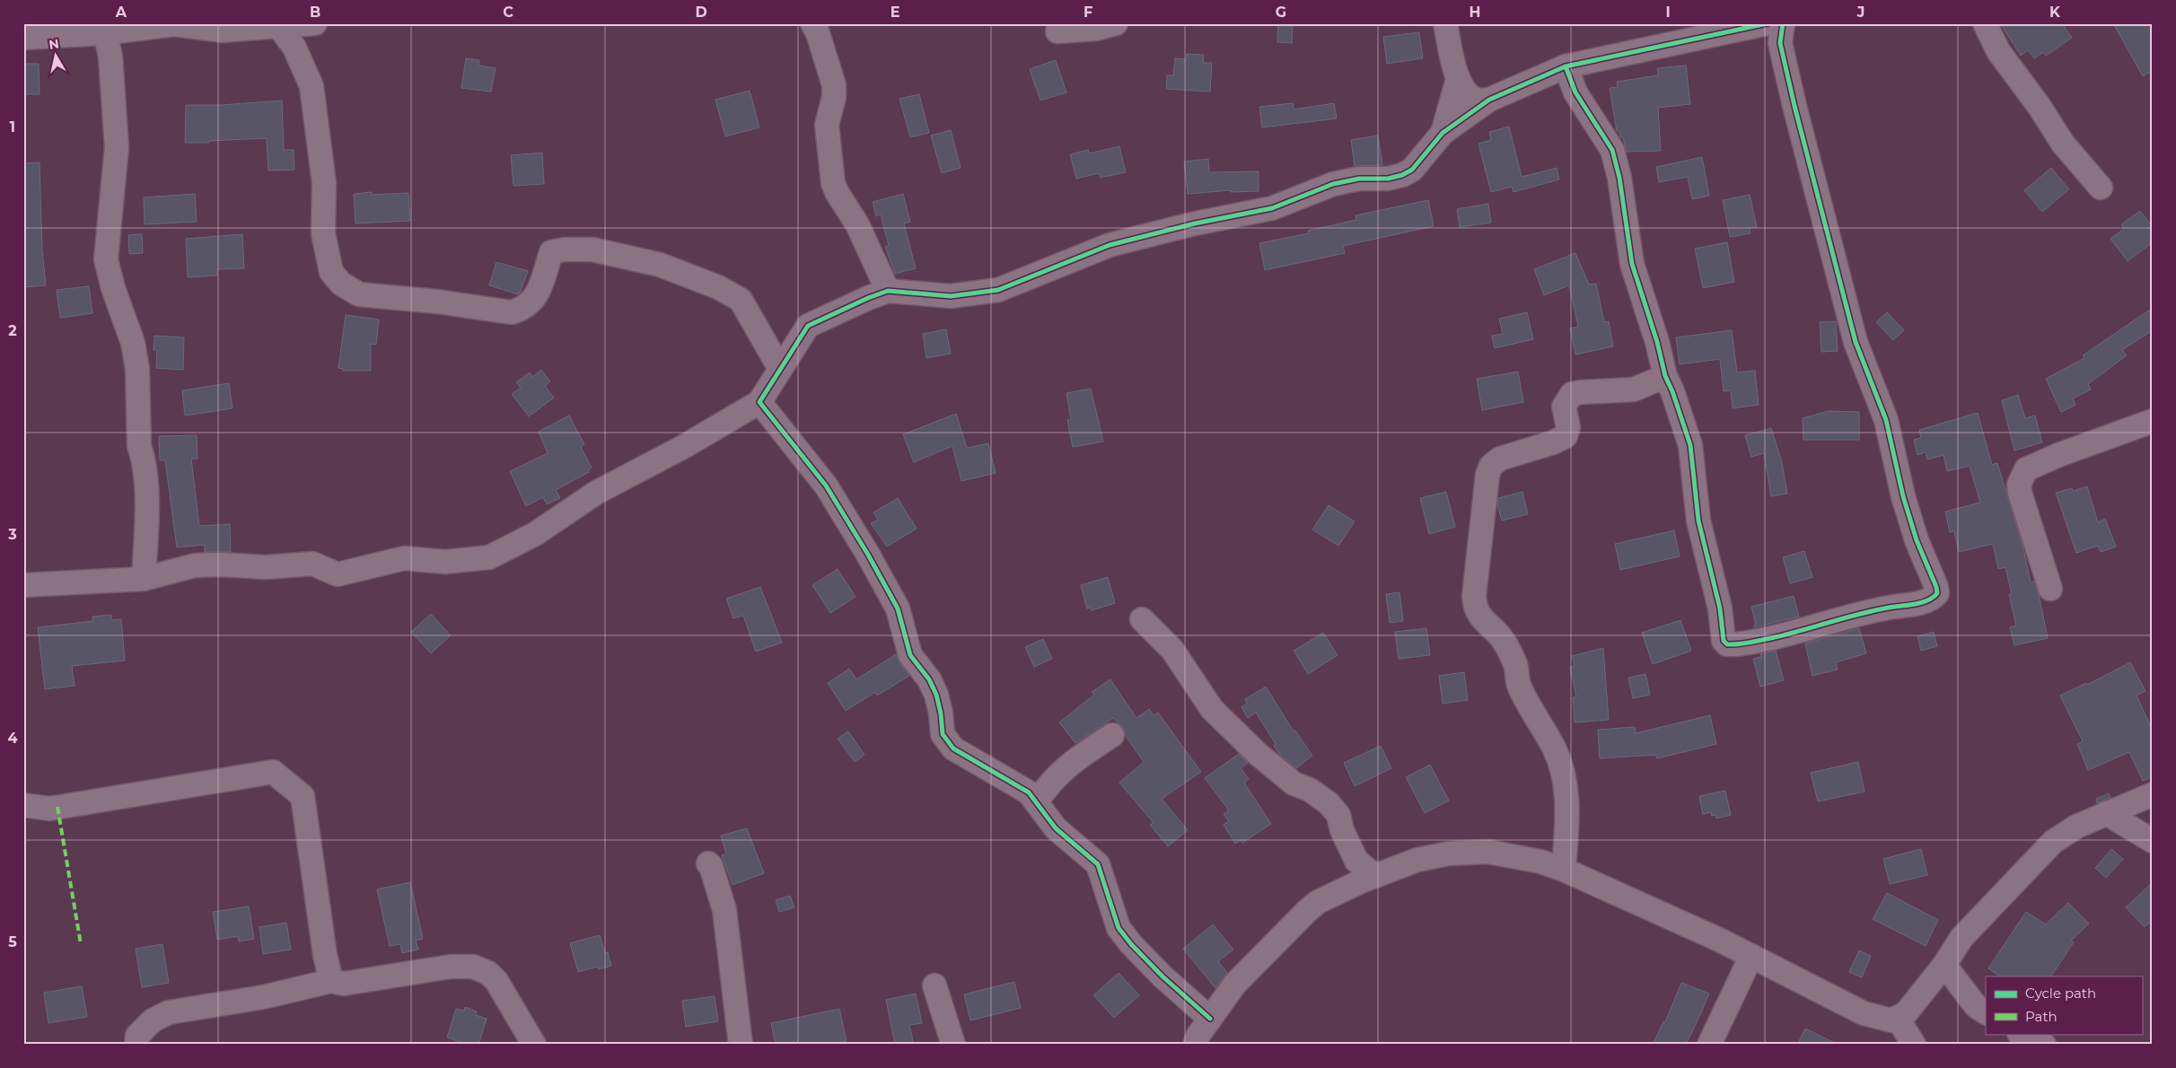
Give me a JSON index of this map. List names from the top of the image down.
{
  "legend": ["Cycle path", "Path"],
  "north": "top",
  "grid": {
    "columns": [
      "A",
      "B",
      "C",
      "D",
      "E",
      "F",
      "G",
      "H",
      "I",
      "J",
      "K"
    ],
    "rows": [
      "1",
      "2",
      "3",
      "4",
      "5"
    ]
  }
}
